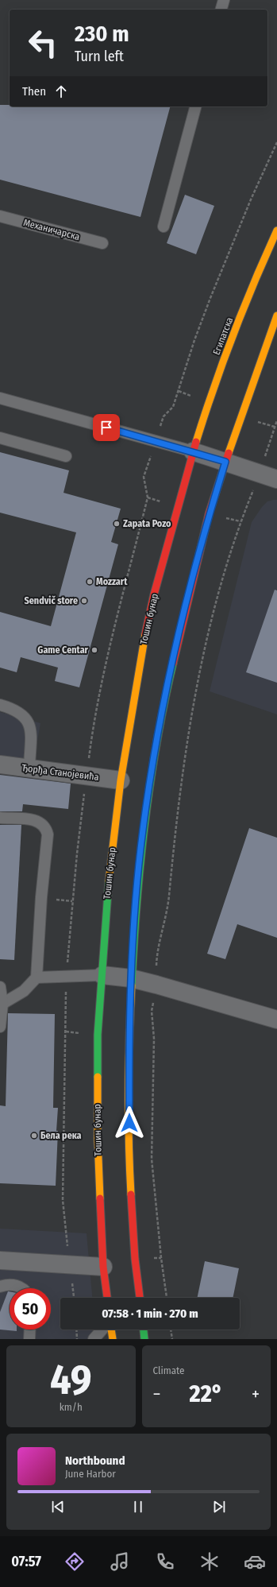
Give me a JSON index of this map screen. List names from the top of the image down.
{
  "streets": {
    "main road": ["Египатска", "Тошин бунар"],
    "street": ["Ђорђа Станојевића"],
    "lane": ["Механичарска"]
  },
  "crossings": [
    ["Египатска", "Тошин бунар"],
    ["Тошин бунар", "Ђорђа Станојевића"]
  ],
  "places": [
    "Zapata Pozo",
    "Mozzart",
    "Sendvič store",
    "Game Centar",
    "Бела река"
  ],
  "page": {
    "turn": ["230 m", "Turn left"],
    "then": "Then",
    "limit": "50",
    "trip": "07:58 · 1 min · 270 m",
    "tile": [
      ["49", "km/h"],
      "Climate"
    ],
    "heat": ["−", "22°", "+"],
    "song": ["Northbound", "June Harbor"],
    "tabs": "07:57"
  }
}
